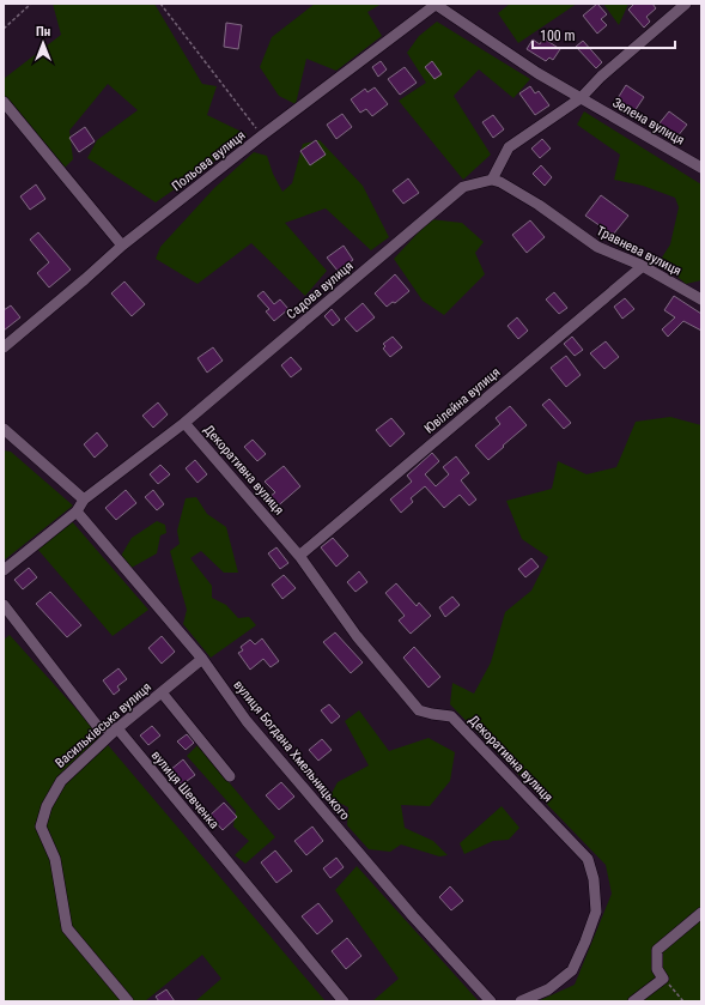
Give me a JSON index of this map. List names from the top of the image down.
{
  "streets": {
    "street": [
      "Зелена вулиця",
      "Польова вулиця",
      "Травнева вулиця",
      "Садова вулиця",
      "Ювілейна вулиця",
      "Декоративна вулиця",
      "Васильківська вулиця",
      "вулиця Богдана Хмельницького",
      "вулиця Шевченка"
    ]
  },
  "crossings": [
    ["Зелена вулиця", "Польова вулиця"],
    ["Травнева вулиця", "Садова вулиця"],
    ["Травнева вулиця", "Ювілейна вулиця"],
    ["Садова вулиця", "Декоративна вулиця"],
    ["Садова вулиця", "вулиця Богдана Хмельницького"],
    ["Ювілейна вулиця", "Декоративна вулиця"],
    ["Васильківська вулиця", "вулиця Богдана Хмельницького"],
    ["Васильківська вулиця", "вулиця Шевченка"]
  ],
  "scale_bar": "100 m",
  "north": "top"
}
